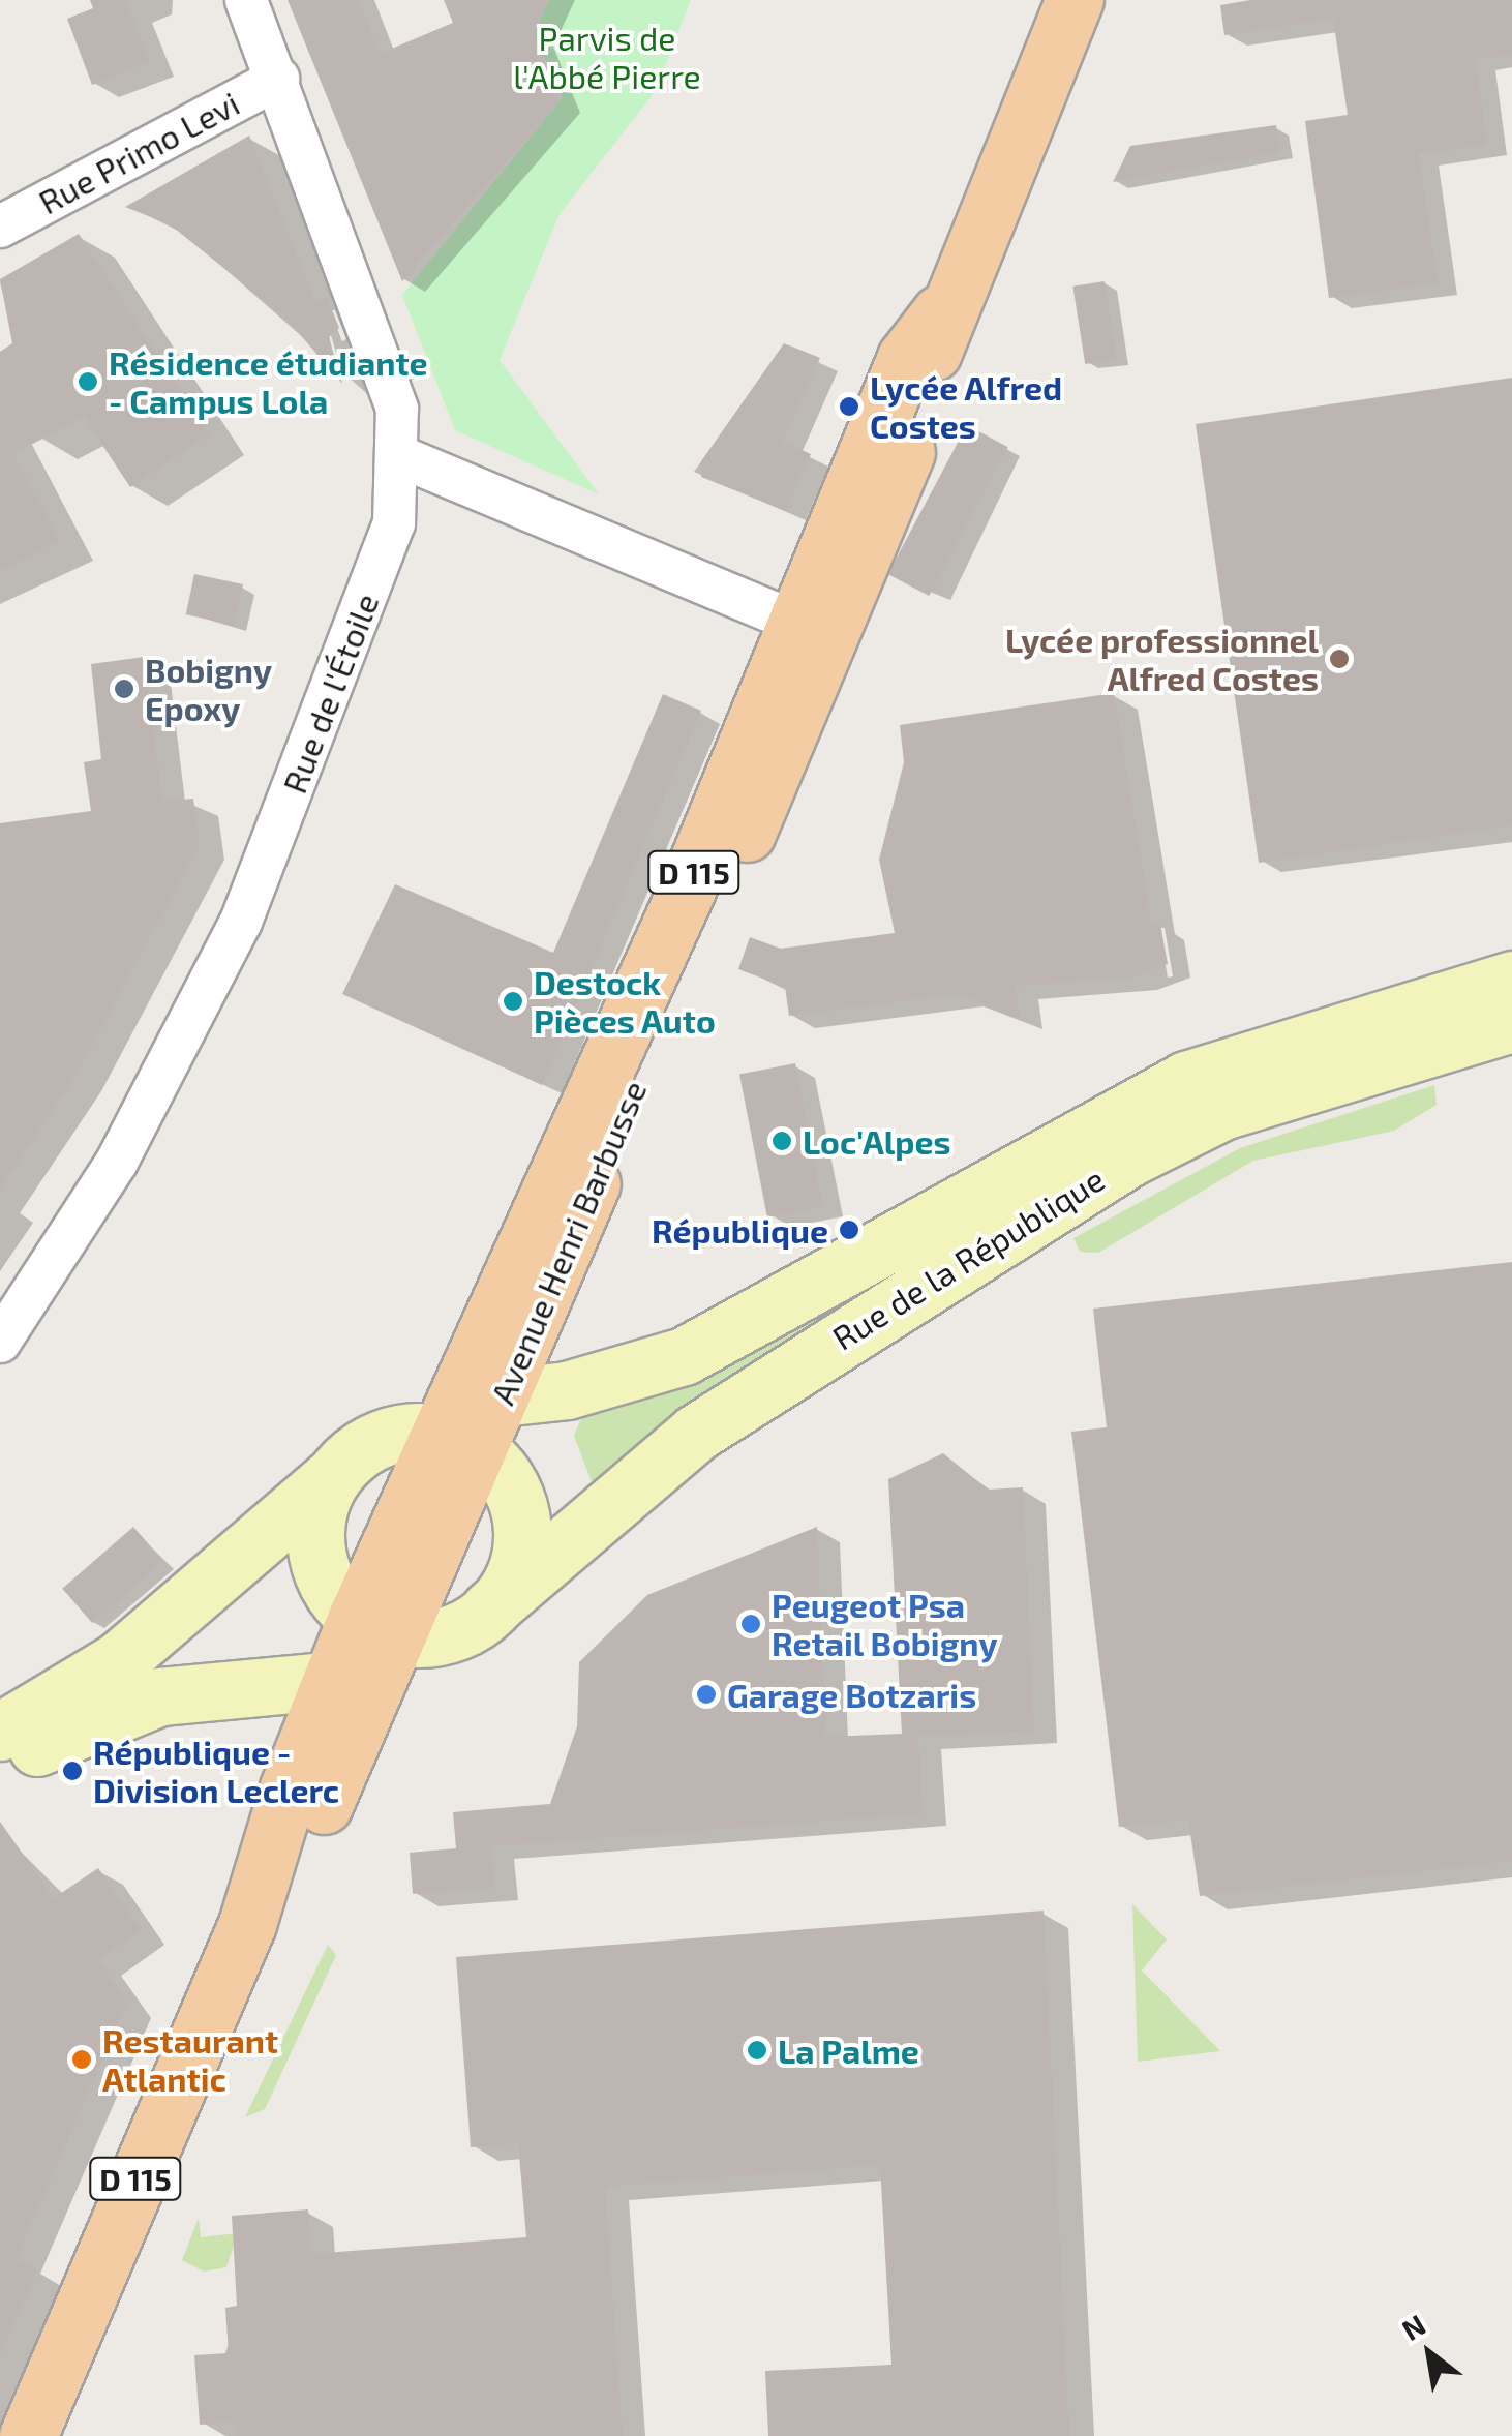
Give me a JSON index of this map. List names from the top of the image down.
{
  "streets": {
    "main road": ["D 115", "Avenue Henri Barbusse", "Rue de la République"],
    "street": ["Rue Primo Levi", "Rue de l'Étoile"]
  },
  "crossings": [
    ["Rue Primo Levi", "Rue de l'Étoile"],
    ["Avenue Henri Barbusse", "Rue de la République"]
  ],
  "parks": ["Parvis de l'Abbé Pierre"],
  "places": [
    "Résidence étudiante - Campus Lola",
    "Lycée Alfred Costes",
    "Lycée professionnel Alfred Costes",
    "Bobigny Epoxy",
    "Destock Pièces Auto",
    "Loc'Alpes",
    "République",
    "Peugeot Psa Retail Bobigny",
    "Garage Botzaris",
    "République - Division Leclerc",
    "La Palme",
    "Restaurant Atlantic"
  ],
  "north": "top left"
}
